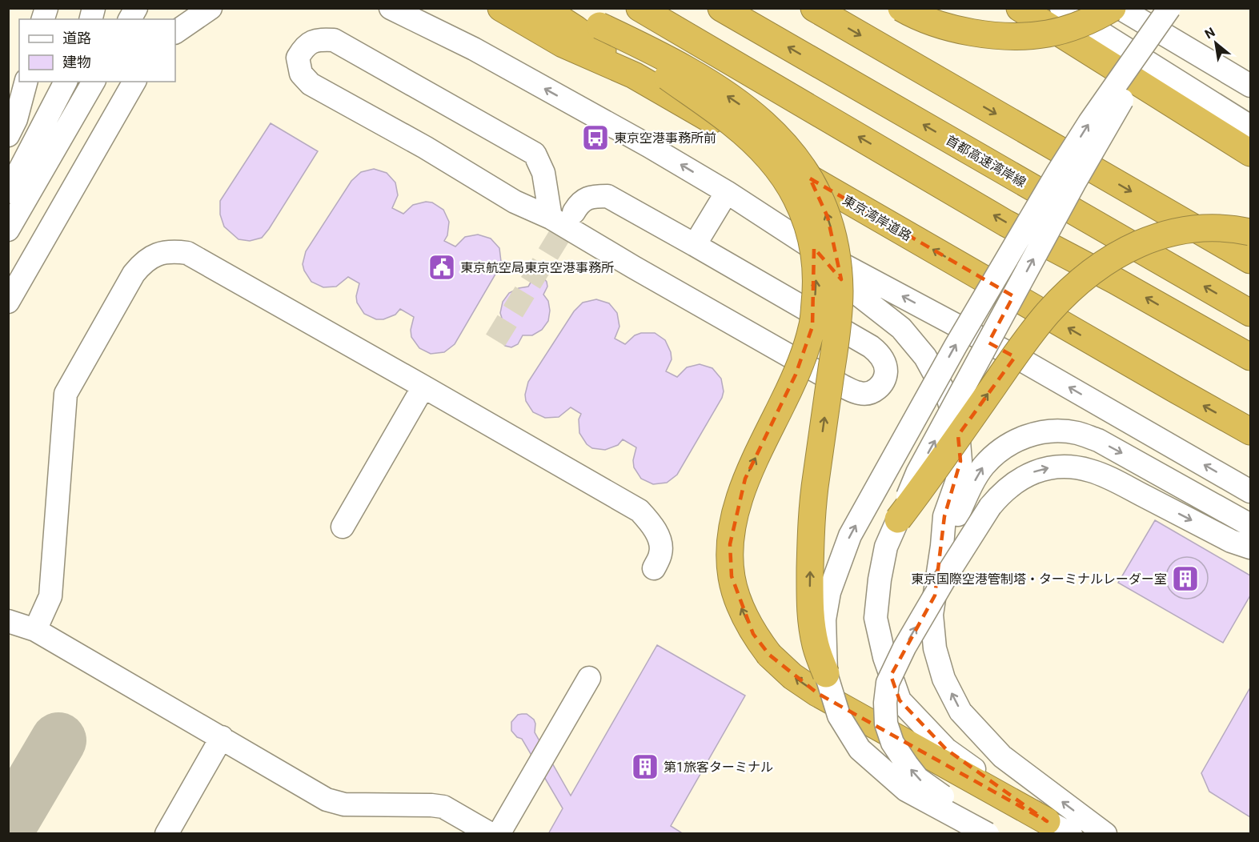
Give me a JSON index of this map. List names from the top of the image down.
{
  "streets": {
    "highway": ["首都高速湾岸線", "東京湾岸道路"]
  },
  "places": {
    "bus stop": ["東京空港事務所前"],
    "public building": ["東京航空局東京空港事務所"],
    "building": ["東京国際空港管制塔・ターミナルレーダー室", "第1旅客ターミナル"]
  },
  "legend": ["道路", "建物"],
  "north": "top left"
}
